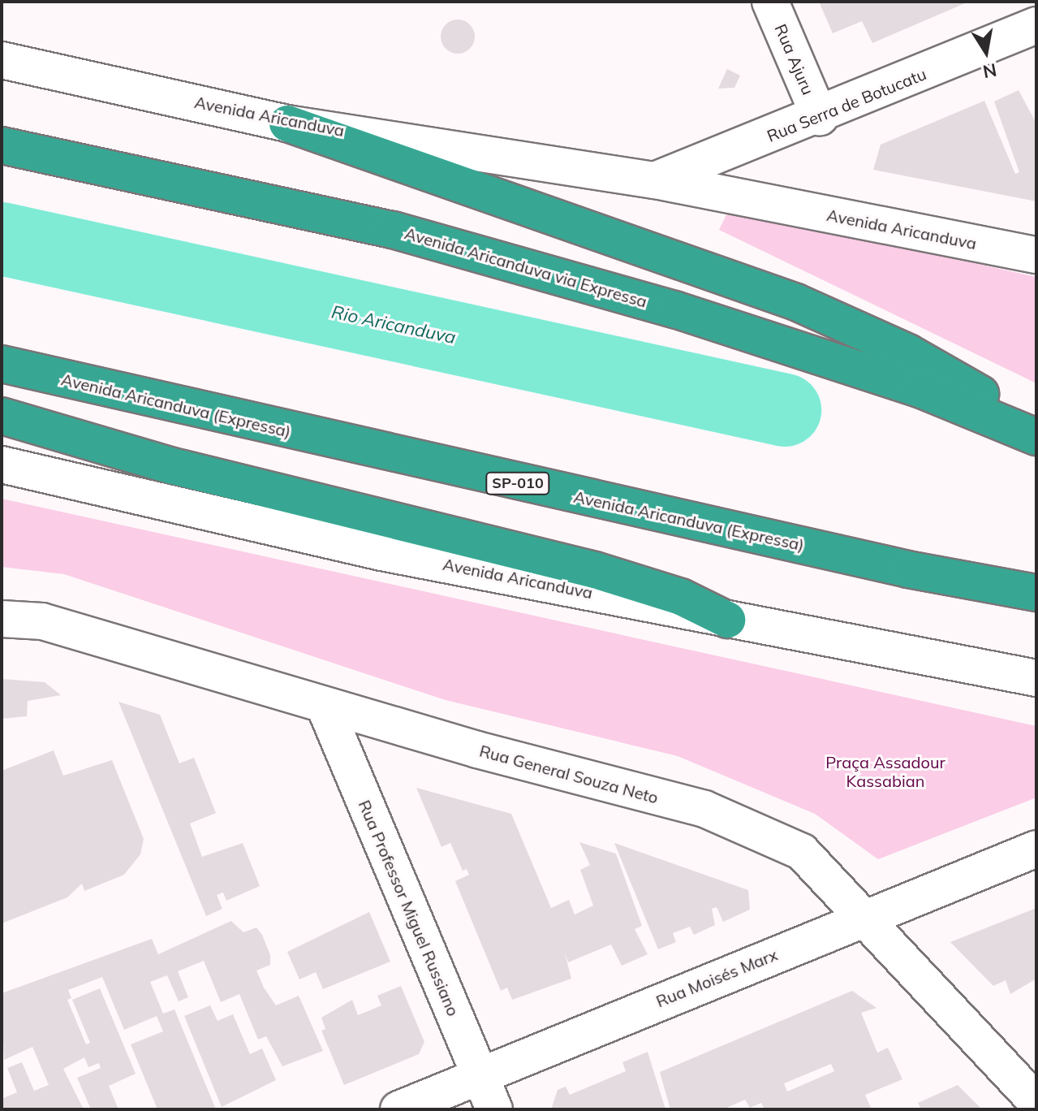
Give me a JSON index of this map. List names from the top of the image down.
{
  "streets": {
    "highway": ["Avenida Aricanduva via Expressa", "Avenida Aricanduva (Expressa)", "SP-010"],
    "street": [
      "Rua Ajuru",
      "Rua Serra de Botucatu",
      "Avenida Aricanduva",
      "Rua General Souza Neto",
      "Rua Professor Miguel Russiano",
      "Rua Moisés Marx"
    ]
  },
  "crossings": [
    ["Rua Ajuru", "Rua Serra de Botucatu"],
    ["Rua Serra de Botucatu", "Avenida Aricanduva"],
    ["Rua General Souza Neto", "Rua Professor Miguel Russiano"],
    ["Rua General Souza Neto", "Rua Moisés Marx"],
    ["Rua Professor Miguel Russiano", "Rua Moisés Marx"]
  ],
  "water": ["Rio Aricanduva"],
  "parks": ["Praça Assadour Kassabian"],
  "north": "bottom"
}
